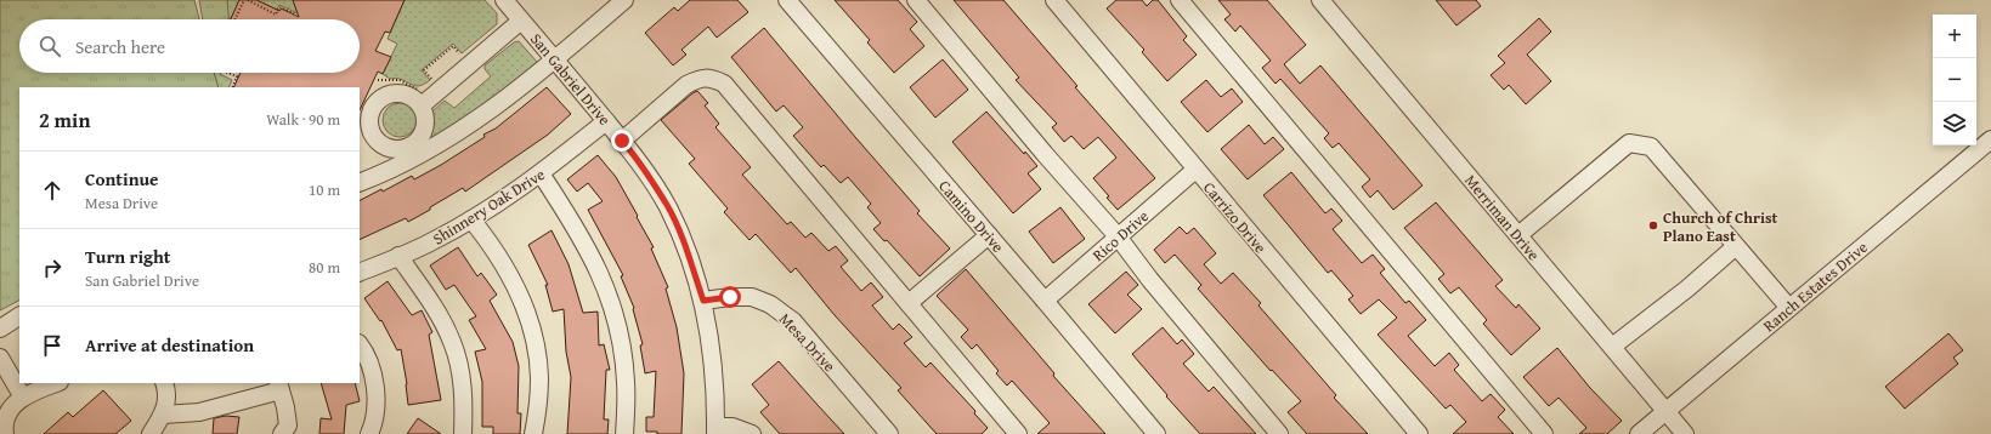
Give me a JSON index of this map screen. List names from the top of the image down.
{
  "streets": {
    "street": [
      "San Gabriel Drive",
      "Shinnery Oak Drive",
      "Camino Drive",
      "Carrizo Drive",
      "Merriman Drive",
      "Rico Drive",
      "Ranch Estates Drive",
      "Mesa Drive"
    ]
  },
  "crossings": [
    ["San Gabriel Drive", "Shinnery Oak Drive"],
    ["San Gabriel Drive", "Mesa Drive"],
    ["Camino Drive", "Rico Drive"],
    ["Carrizo Drive", "Rico Drive"],
    ["Merriman Drive", "Ranch Estates Drive"]
  ],
  "places": ["Church of Christ Plano East"],
  "page": {
    "map_buttons": ["+", "−"],
    "search": "Search here",
    "heading": ["2 min", "Walk · 90 m"],
    "list": [
      ["Continue", "Mesa Drive", "10 m"],
      ["Turn right", "San Gabriel Drive", "80 m"],
      "Arrive at destination"
    ]
  }
}
